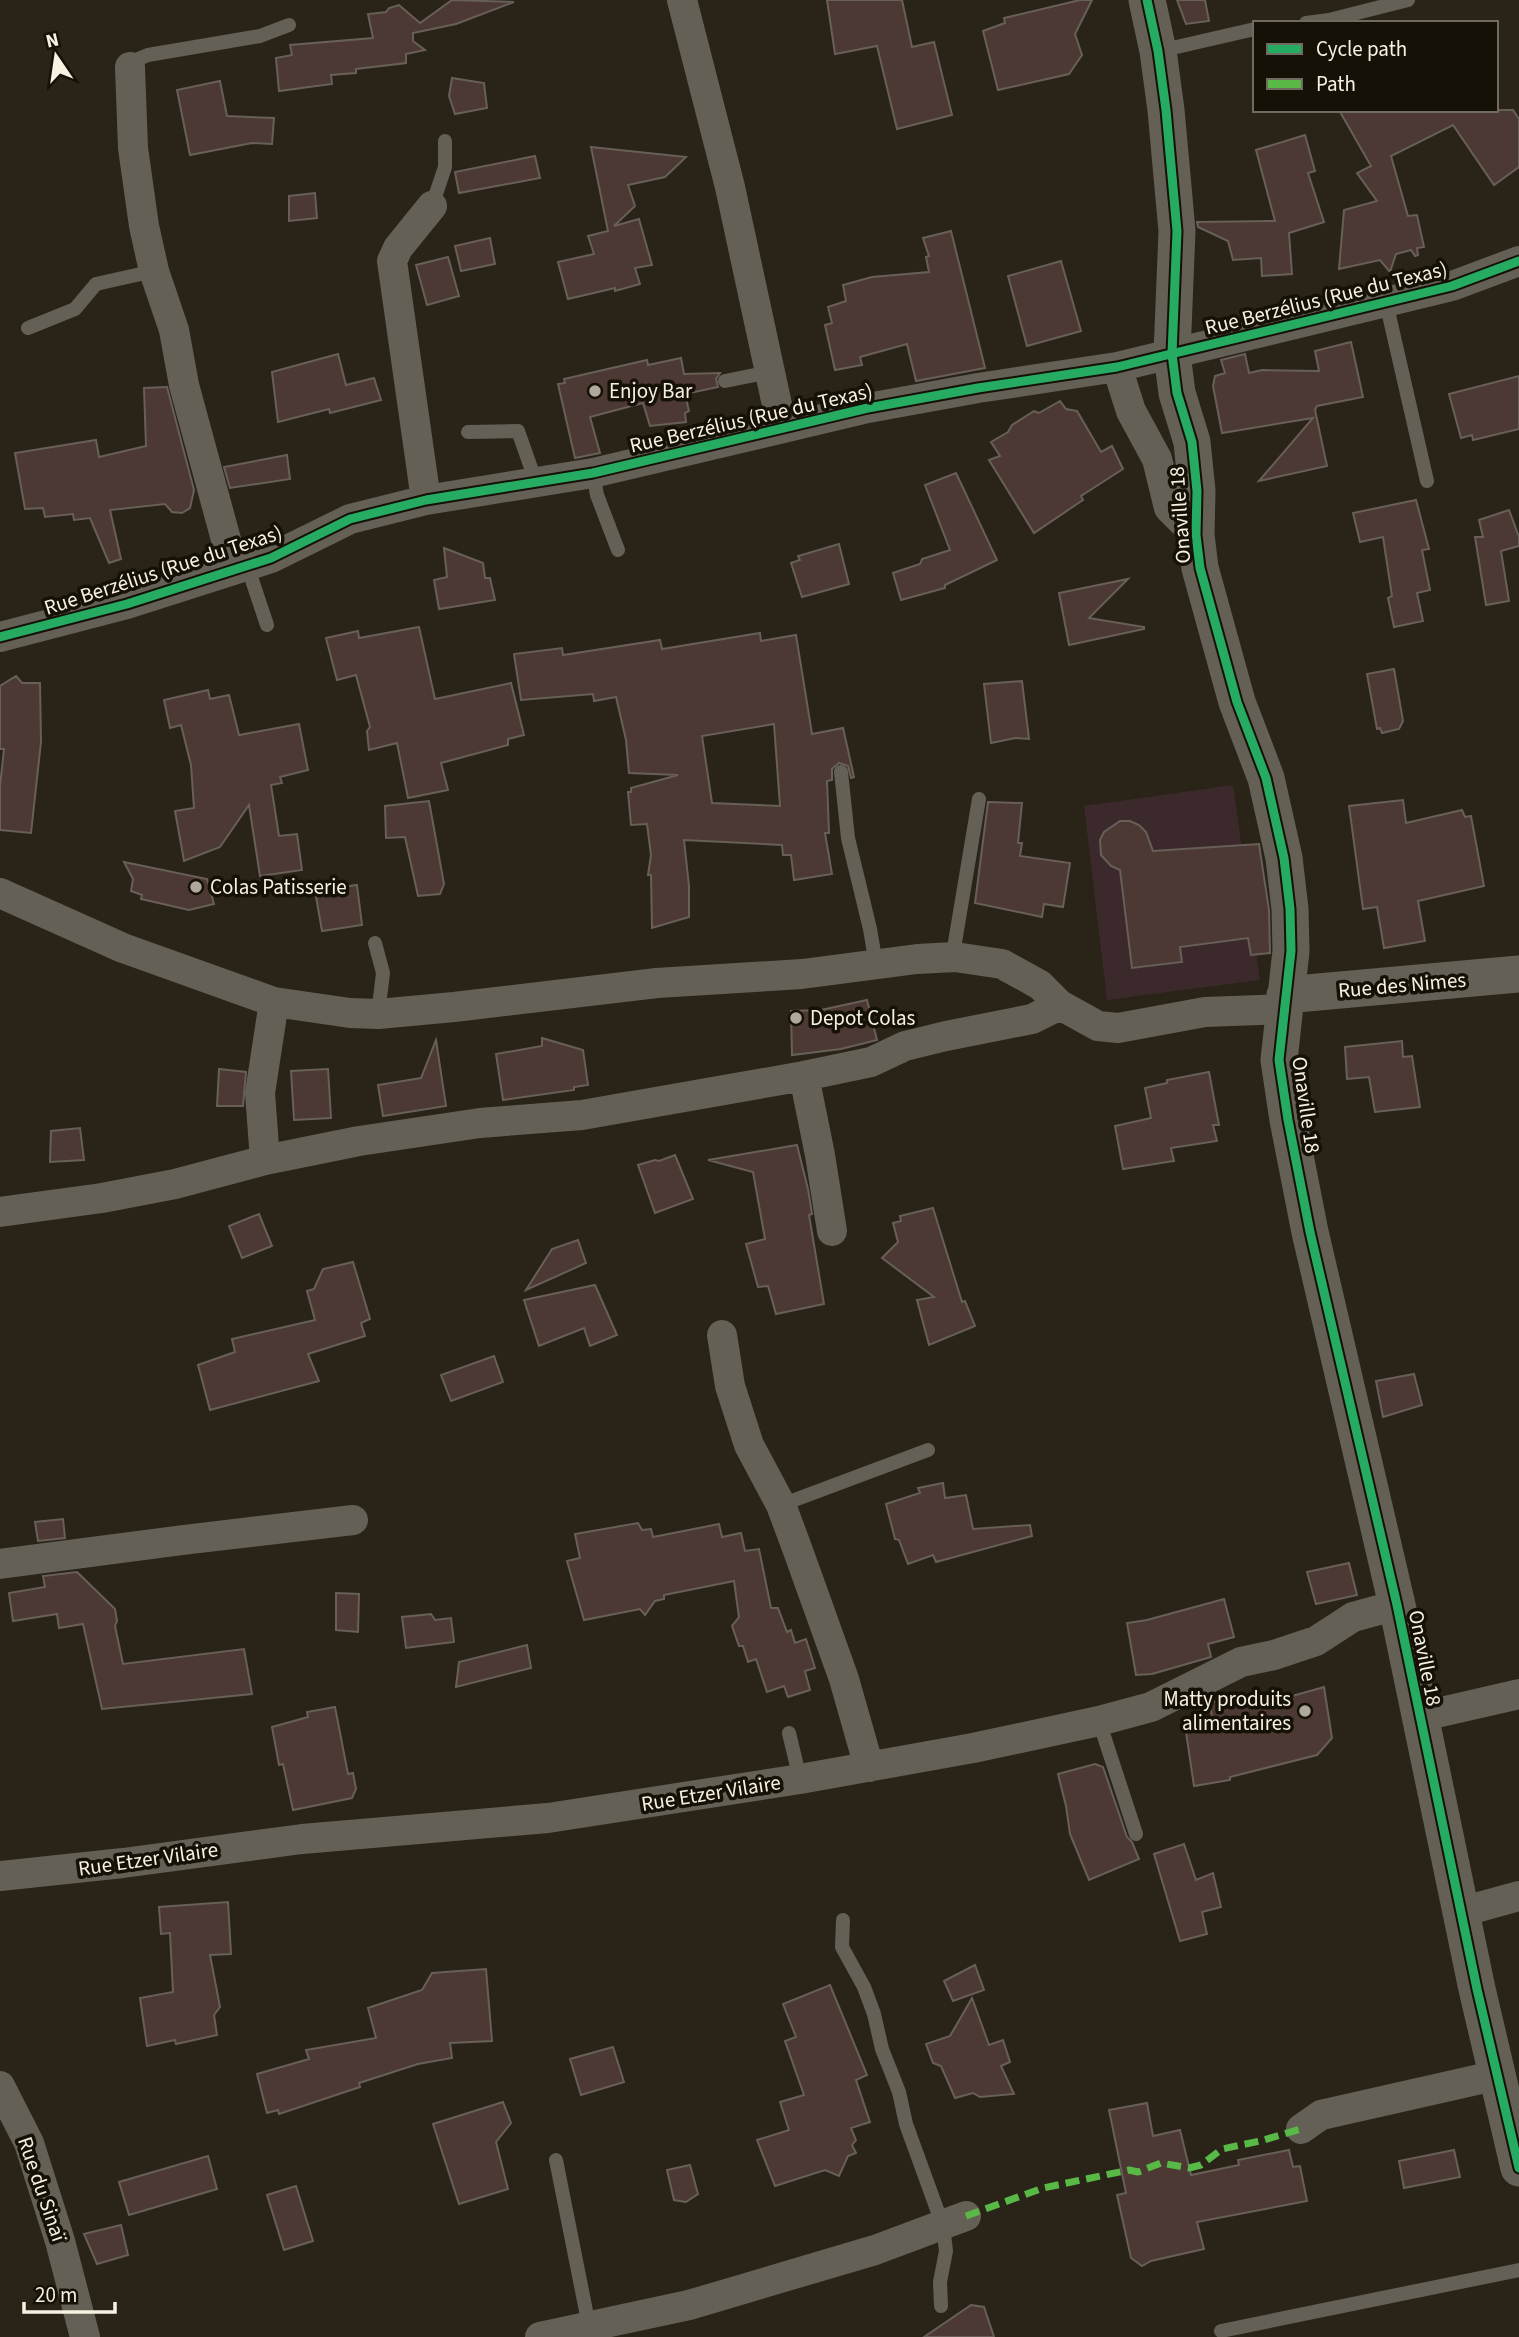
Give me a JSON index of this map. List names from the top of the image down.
{
  "streets": {
    "street": [
      "Rue Berzélius (Rue du Texas)",
      "Onaville 18",
      "Rue des Nimes",
      "Rue Etzer Vilaire",
      "Rue du Sinaï"
    ]
  },
  "crossings": [
    ["Rue Berzélius (Rue du Texas)", "Onaville 18"],
    ["Onaville 18", "Rue des Nimes"],
    ["Onaville 18", "Rue Etzer Vilaire"]
  ],
  "places": [
    "Enjoy Bar",
    "Colas Patisserie",
    "Depot Colas",
    "Matty produits alimentaires"
  ],
  "legend": ["Cycle path", "Path"],
  "scale_bar": "20 m",
  "north": "top"
}
